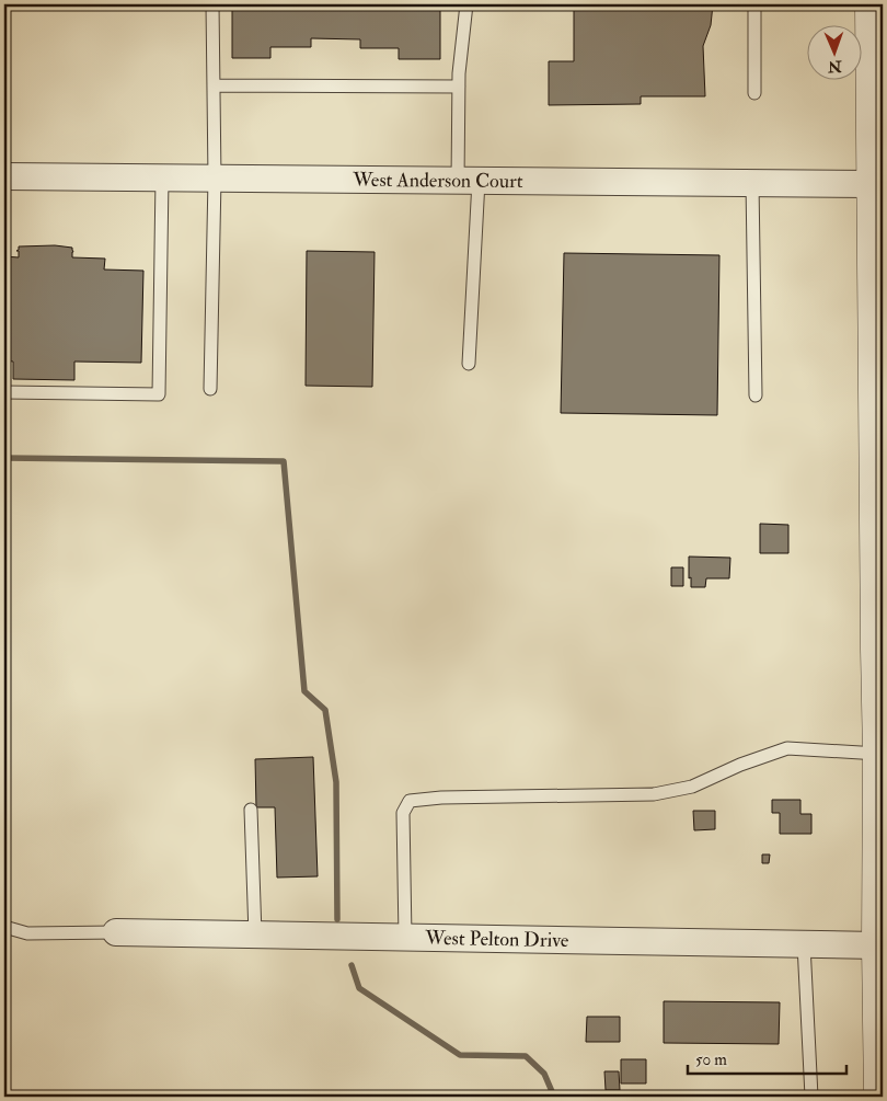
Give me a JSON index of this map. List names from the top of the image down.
{
  "streets": {
    "street": ["West Anderson Court", "West Pelton Drive"]
  },
  "scale_bar": "50 m",
  "north": "bottom"
}
